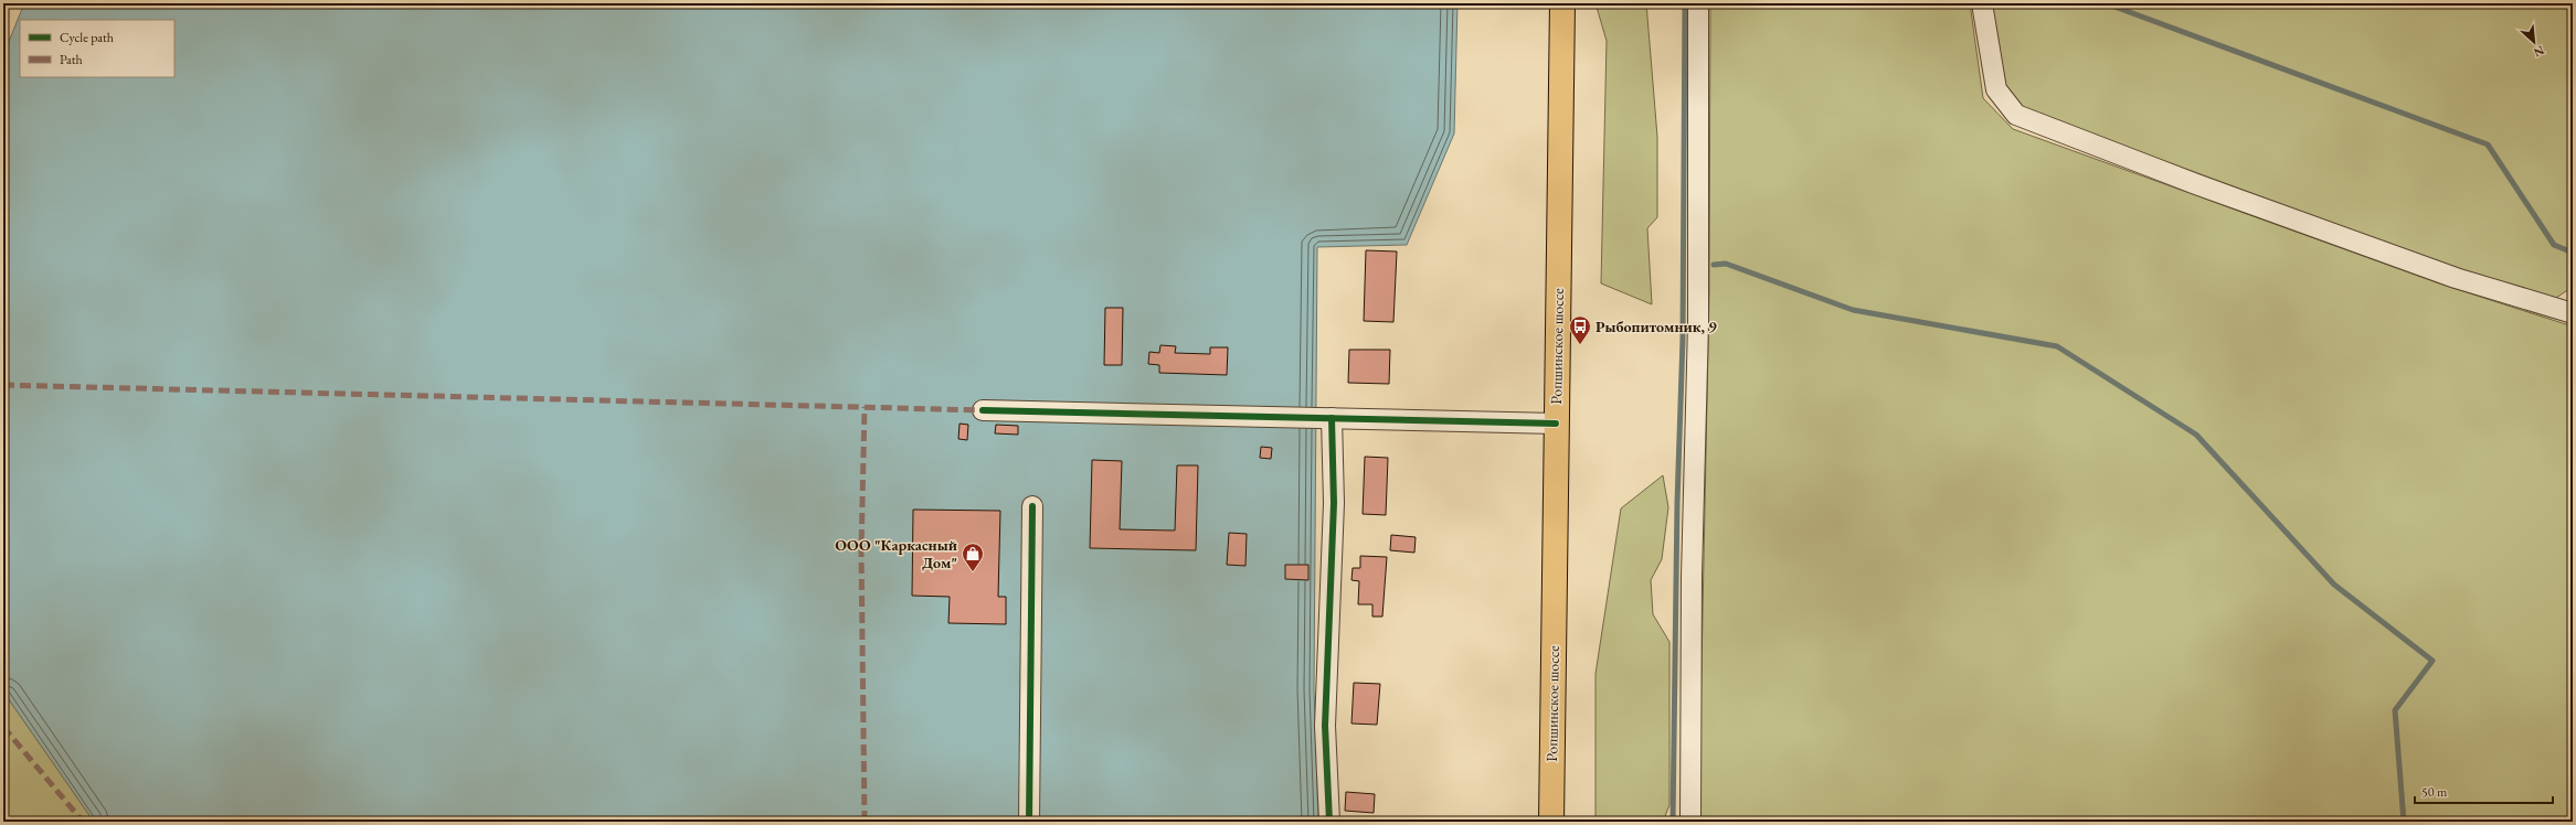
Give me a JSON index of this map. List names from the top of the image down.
{
  "streets": {
    "main road": ["Ропшинское шоссе"]
  },
  "places": {
    "bus stop": ["Рыбопитомник, 9"],
    "shop": ["ООО \"Каркасный Дом\""]
  },
  "legend": ["Cycle path", "Path"],
  "scale_bar": "50 m",
  "north": "bottom right"
}
